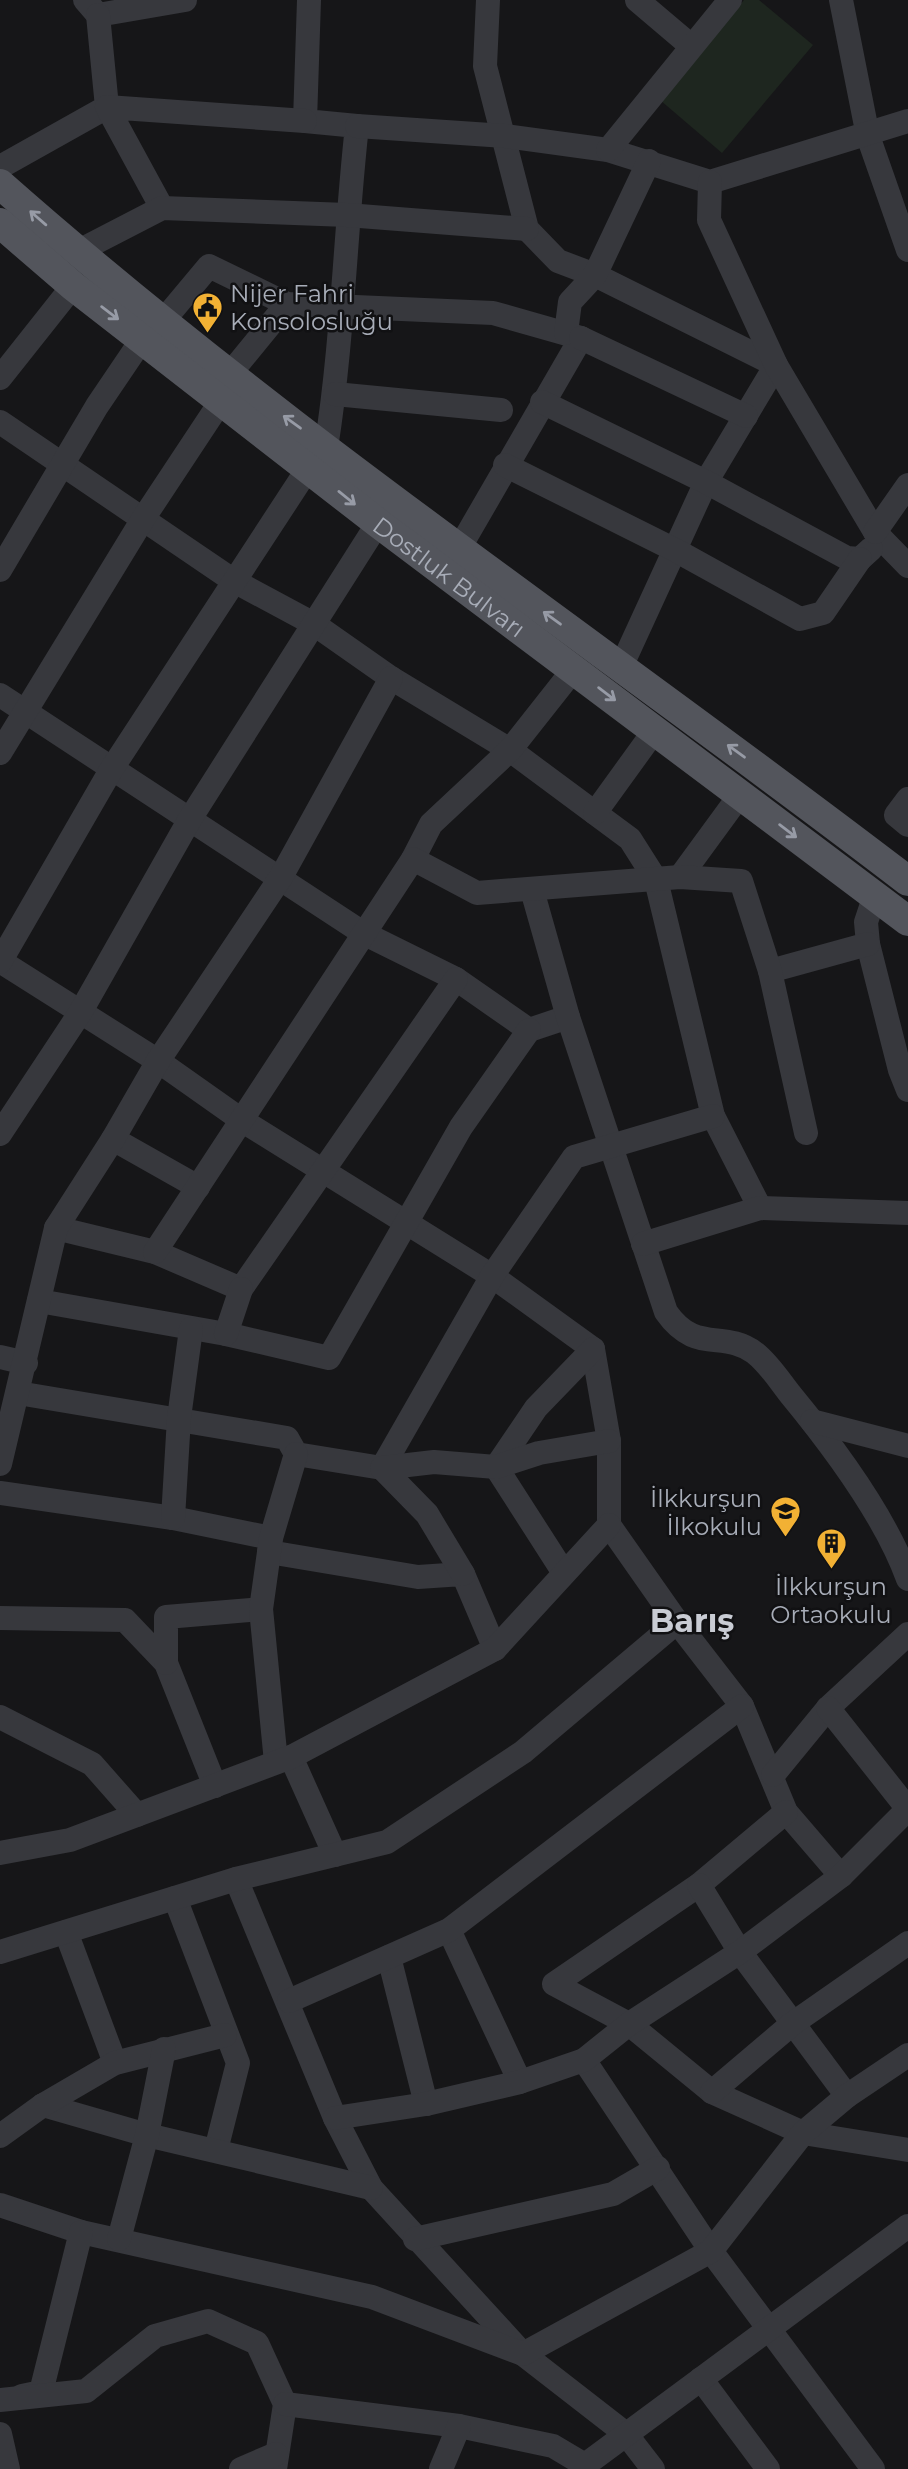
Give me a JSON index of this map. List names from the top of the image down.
{
  "streets": {
    "main road": ["Dostluk Bulvarı"]
  },
  "districts": ["Barış"],
  "places": {
    "public building": ["Nijer Fahri Konsolosluğu"],
    "school or university": ["İlkkurşun İlkokulu"],
    "building": ["İlkkurşun Ortaokulu"]
  }
}
